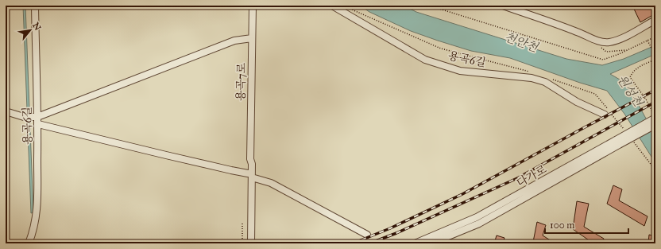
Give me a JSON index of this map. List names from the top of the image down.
{
  "streets": {
    "street": ["용곡6길", "용곡7로", "다가로"]
  },
  "water": ["천안천", "원성천"],
  "scale_bar": "100 m",
  "north": "top right"
}
